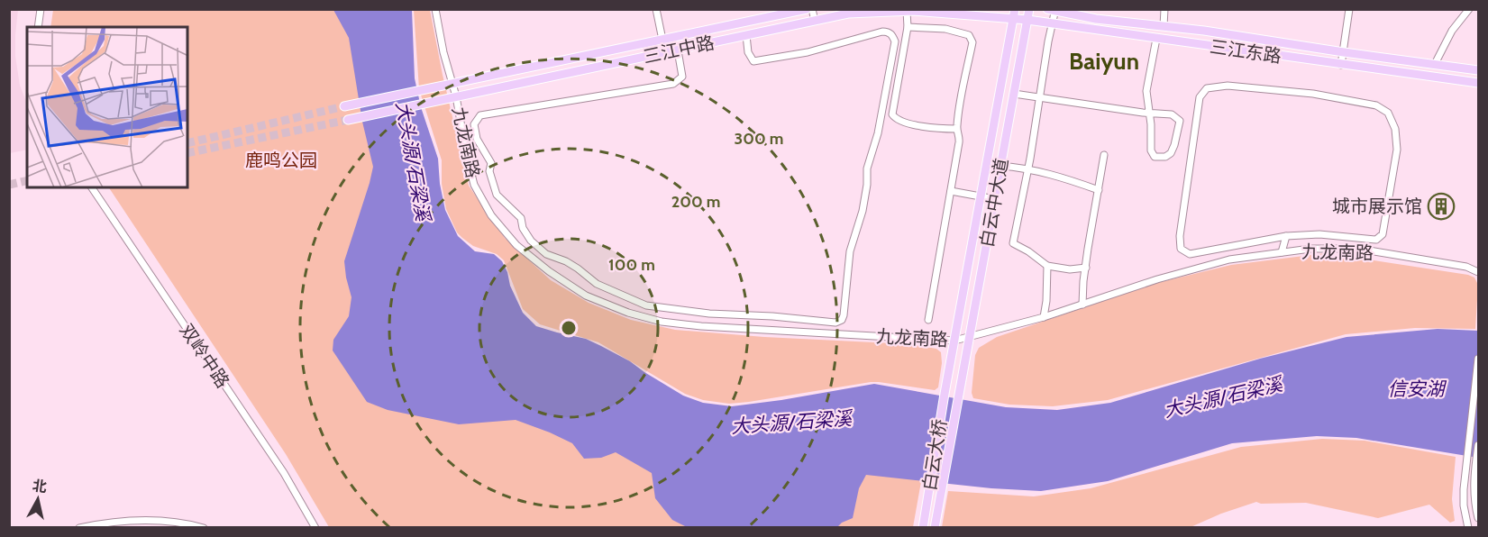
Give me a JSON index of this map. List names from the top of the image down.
{
  "streets": {
    "main road": [
      "三江中路",
      "三江东路",
      "白云中大道",
      "白云大桥"
    ],
    "street": ["九龙南路", "双岭中路"]
  },
  "crossings": [
    ["三江中路", "三江东路"],
    ["三江中路", "九龙南路"],
    ["三江中路", "白云中大道"],
    ["三江东路", "白云中大道"],
    ["九龙南路", "白云中大道"],
    ["白云中大道", "白云大桥"]
  ],
  "districts": ["Baiyun"],
  "water": ["大头源/石梁溪", "信安湖"],
  "parks": ["鹿鸣公园"],
  "places": {
    "building": ["城市展示馆"]
  },
  "north": "top",
  "rings": ["300 m", "200 m", "100 m"]
}
